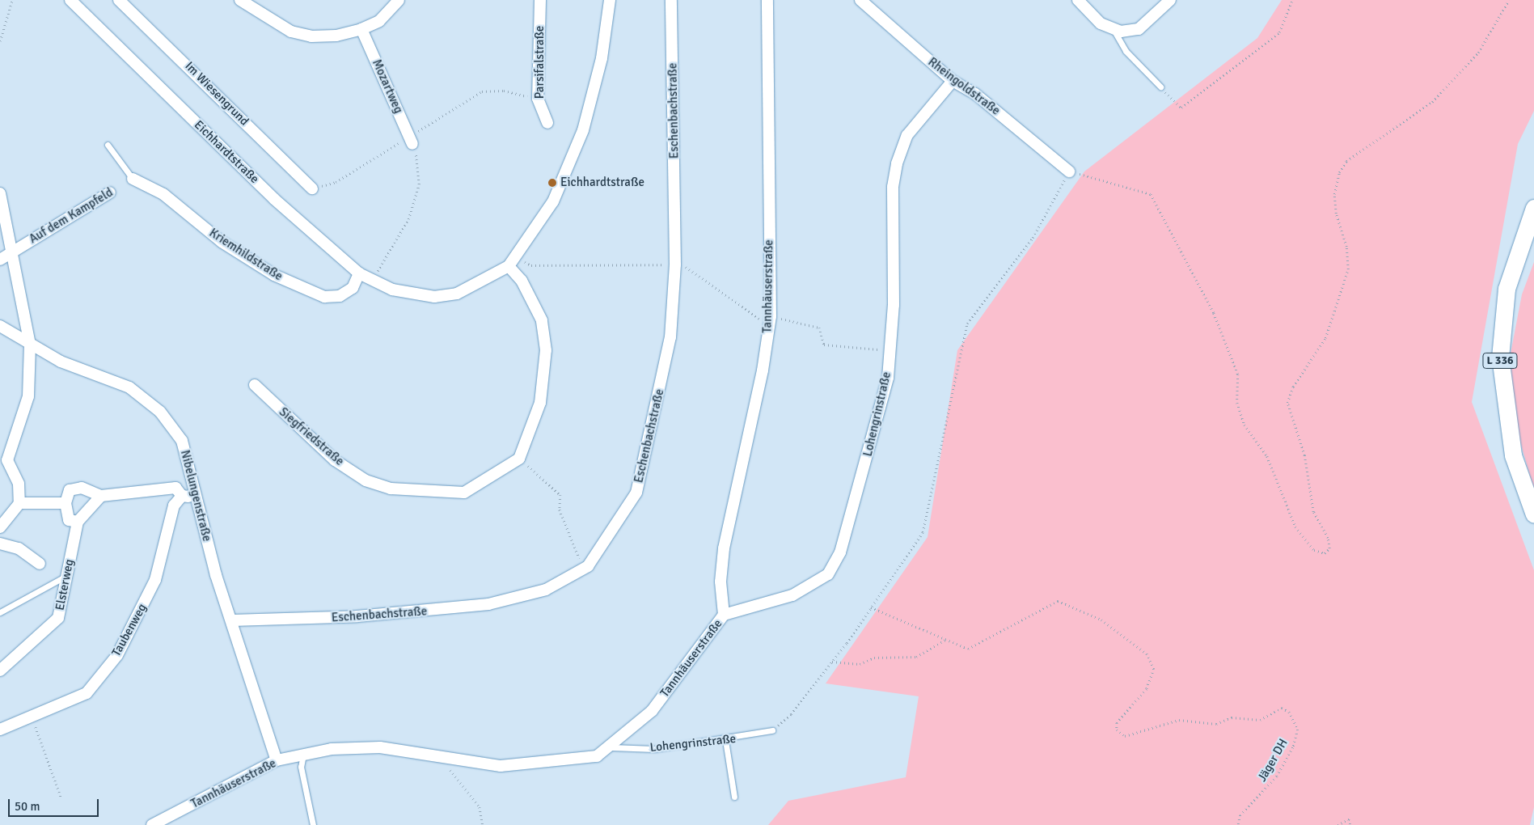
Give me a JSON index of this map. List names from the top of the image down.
{
  "streets": {
    "main road": ["L 336"],
    "street": [
      "Parsifalstraße",
      "Mozartweg",
      "Rheingoldstraße",
      "Im Wiesengrund",
      "Eschenbachstraße",
      "Eichhardtstraße",
      "Auf dem Kampfeld",
      "Kriemhildstraße",
      "Tannhäuserstraße",
      "Lohengrinstraße",
      "Siegfriedstraße",
      "Nibelungenstraße",
      "Elsterweg",
      "Taubenweg"
    ],
    "path": ["Jäger DH"]
  },
  "crossings": [
    ["Rheingoldstraße", "Lohengrinstraße"],
    ["Eschenbachstraße", "Nibelungenstraße"],
    ["Eichhardtstraße", "Kriemhildstraße"],
    ["Tannhäuserstraße", "Lohengrinstraße"],
    ["Tannhäuserstraße", "Nibelungenstraße"]
  ],
  "places": ["Eichhardtstraße"],
  "scale_bar": "50 m"
}
